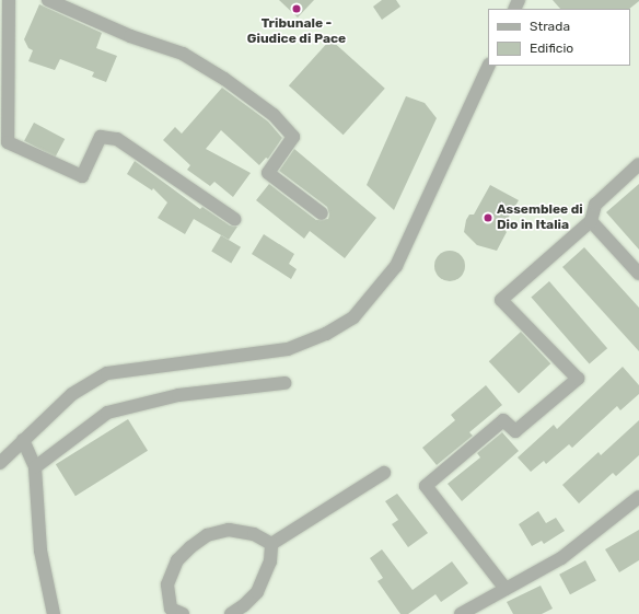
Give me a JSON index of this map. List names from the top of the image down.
{
  "places": ["Tribunale - Giudice di Pace", "Assemblee di Dio in Italia"],
  "legend": ["Strada", "Edificio"]
}
